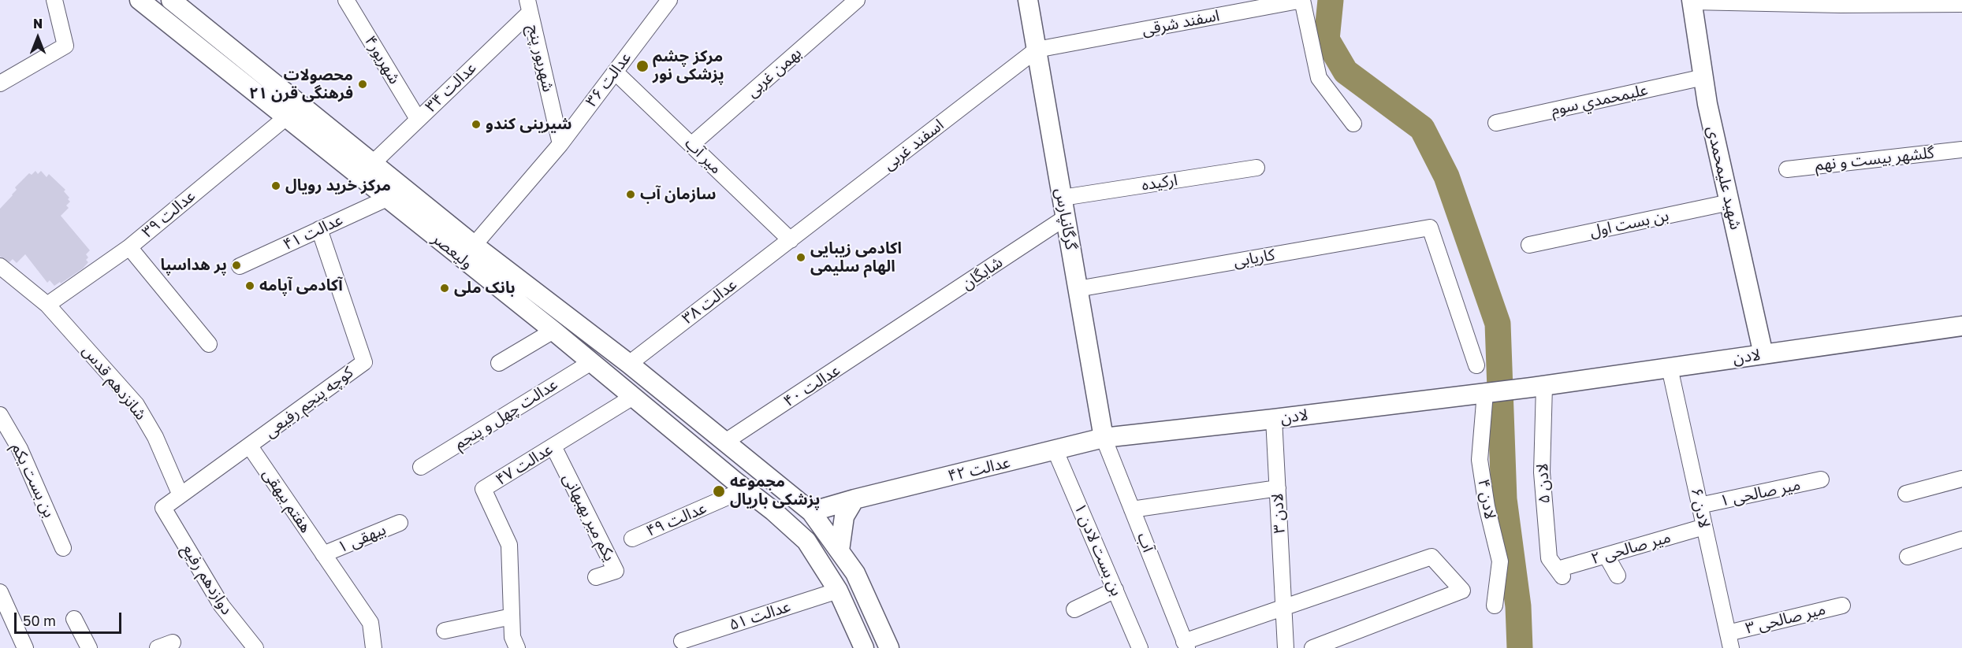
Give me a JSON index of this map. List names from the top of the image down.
{
  "streets": {
    "main road": [
      "شهید علیمحمدی",
      "گرگانپارس",
      "ولیعصر",
      "لادن",
      "عدالت ۴۲"
    ],
    "street": [
      "اسفند شرقی",
      "شهریور پنج",
      "شهریور۴",
      "بهمن غربی",
      "عدالت ۳۶",
      "عدالت ۳۴",
      "عليمحمدي سوم",
      "اسفند غربی",
      "میر آب",
      "گلشهر بیست و نهم",
      "ارکیده",
      "عدالت ۳۹",
      "بن بست اول",
      "عدالت ۴۱",
      "کاریابی",
      "شایگان",
      "عدالت ۳۸",
      "شانزدهم قدس",
      "عدالت ۴۰",
      "کوچه پنجم رفیعی",
      "عدالت چهل و پنجم",
      "عدالت ۴۷",
      "بن بست یکم",
      "۵ لادن",
      "۱ میر صالحی",
      "۴ لادن",
      "هفتم بیهقی",
      "۶ لادن",
      "۳ لادن",
      "یکم میر بهبهانی",
      "عدالت ۴۹",
      "بیهقی ۱",
      "آب",
      "۲ میر صالحی",
      "۱ بن بست لادن",
      "دوازدهم رفیع",
      "عدالت ۵۱",
      "۳ میر صالحی"
    ]
  },
  "crossings": [
    ["اسفند شرقی", "اسفند غربی"],
    ["اسفند شرقی", "گرگانپارس"],
    ["شهریور پنج", "عدالت ۳۶"],
    ["شهریور پنج", "عدالت ۳۴"],
    ["شهریور۴", "عدالت ۳۴"],
    ["بهمن غربی", "میر آب"],
    ["عدالت ۳۶", "میر آب"],
    ["عدالت ۳۶", "ولیعصر"],
    ["عدالت ۳۴", "ولیعصر"],
    ["عليمحمدي سوم", "شهید علیمحمدی"],
    ["اسفند غربی", "میر آب"],
    ["اسفند غربی", "گرگانپارس"],
    ["اسفند غربی", "عدالت ۳۸"],
    ["میر آب", "عدالت ۳۸"],
    ["شهید علیمحمدی", "بن بست اول"],
    ["شهید علیمحمدی", "لادن"],
    ["ارکیده", "گرگانپارس"],
    ["عدالت ۳۹", "ولیعصر"],
    ["عدالت ۳۹", "شانزدهم قدس"],
    ["گرگانپارس", "کاریابی"],
    ["گرگانپارس", "شایگان"],
    ["گرگانپارس", "لادن"],
    ["گرگانپارس", "عدالت ۴۲"],
    ["گرگانپارس", "آب"],
    ["عدالت ۴۱", "ولیعصر"],
    ["عدالت ۴۱", "کوچه پنجم رفیعی"],
    ["ولیعصر", "عدالت ۳۸"],
    ["ولیعصر", "عدالت ۴۰"],
    ["ولیعصر", "عدالت چهل و پنجم"],
    ["ولیعصر", "عدالت ۴۷"],
    ["ولیعصر", "عدالت ۴۲"],
    ["ولیعصر", "عدالت ۴۹"],
    ["ولیعصر", "عدالت ۵۱"],
    ["شایگان", "عدالت ۴۰"],
    ["لادن", "عدالت ۴۲"],
    ["لادن", "۵ لادن"],
    ["لادن", "۴ لادن"],
    ["لادن", "۶ لادن"],
    ["لادن", "۳ لادن"],
    ["لادن", "آب"],
    ["شانزدهم قدس", "کوچه پنجم رفیعی"],
    ["کوچه پنجم رفیعی", "هفتم بیهقی"],
    ["کوچه پنجم رفیعی", "دوازدهم رفیع"],
    ["عدالت ۴۷", "یکم میر بهبهانی"],
    ["عدالت ۴۲", "آب"],
    ["عدالت ۴۲", "۱ بن بست لادن"],
    ["۵ لادن", "۲ میر صالحی"],
    ["۱ میر صالحی", "۶ لادن"],
    ["هفتم بیهقی", "بیهقی ۱"],
    ["۶ لادن", "۲ میر صالحی"],
    ["۶ لادن", "۳ میر صالحی"]
  ],
  "places": [
    "مرکز چشم پزشکی نور",
    "محصولات فرهنگی قرن ۲۱",
    "شیرینی کندو",
    "مرکز خرید رویال",
    "سازمان آب",
    "اکادمی زیبایی الهام سلیمی",
    "پر هداسپا",
    "آکادمی آپامه",
    "بانک ملی",
    "مجموعه پزشکی باریال"
  ],
  "scale_bar": "50 m",
  "north": "top"
}
